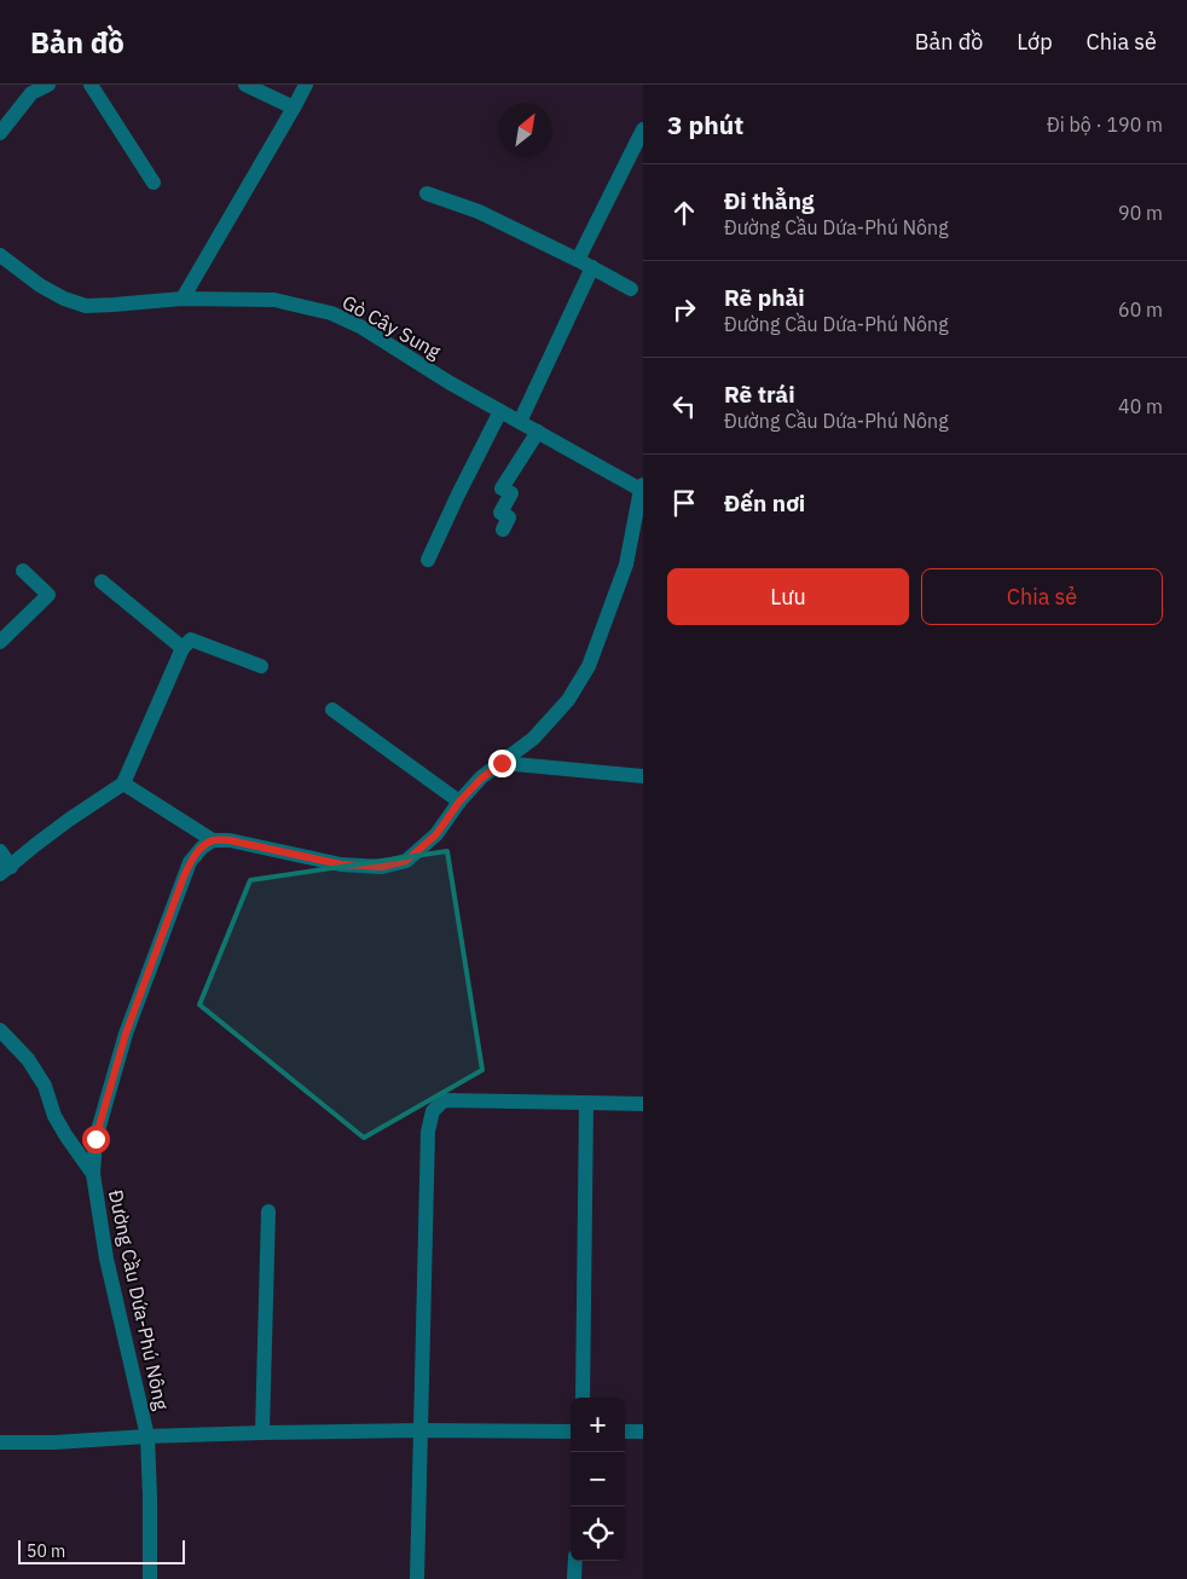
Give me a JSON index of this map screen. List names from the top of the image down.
{
  "streets": {
    "street": ["Gò Cây Sung", "Đường Cầu Dứa-Phú Nông"]
  },
  "scale_bar": "50 m",
  "north": "top right",
  "page": {
    "header": "Bản đồ",
    "nav": ["Bản đồ", "Lớp", "Chia sẻ"],
    "heading": ["3 phút", "Đi bộ · 190 m"],
    "list": [
      ["Đi thẳng", "Đường Cầu Dứa-Phú Nông", "90 m"],
      ["Rẽ phải", "Đường Cầu Dứa-Phú Nông", "60 m"],
      ["Rẽ trái", "Đường Cầu Dứa-Phú Nông", "40 m"],
      "Đến nơi"
    ],
    "buttons": ["Lưu", "Chia sẻ"],
    "map_buttons": ["+", "−"],
    "scale": "50 m"
  }
}
